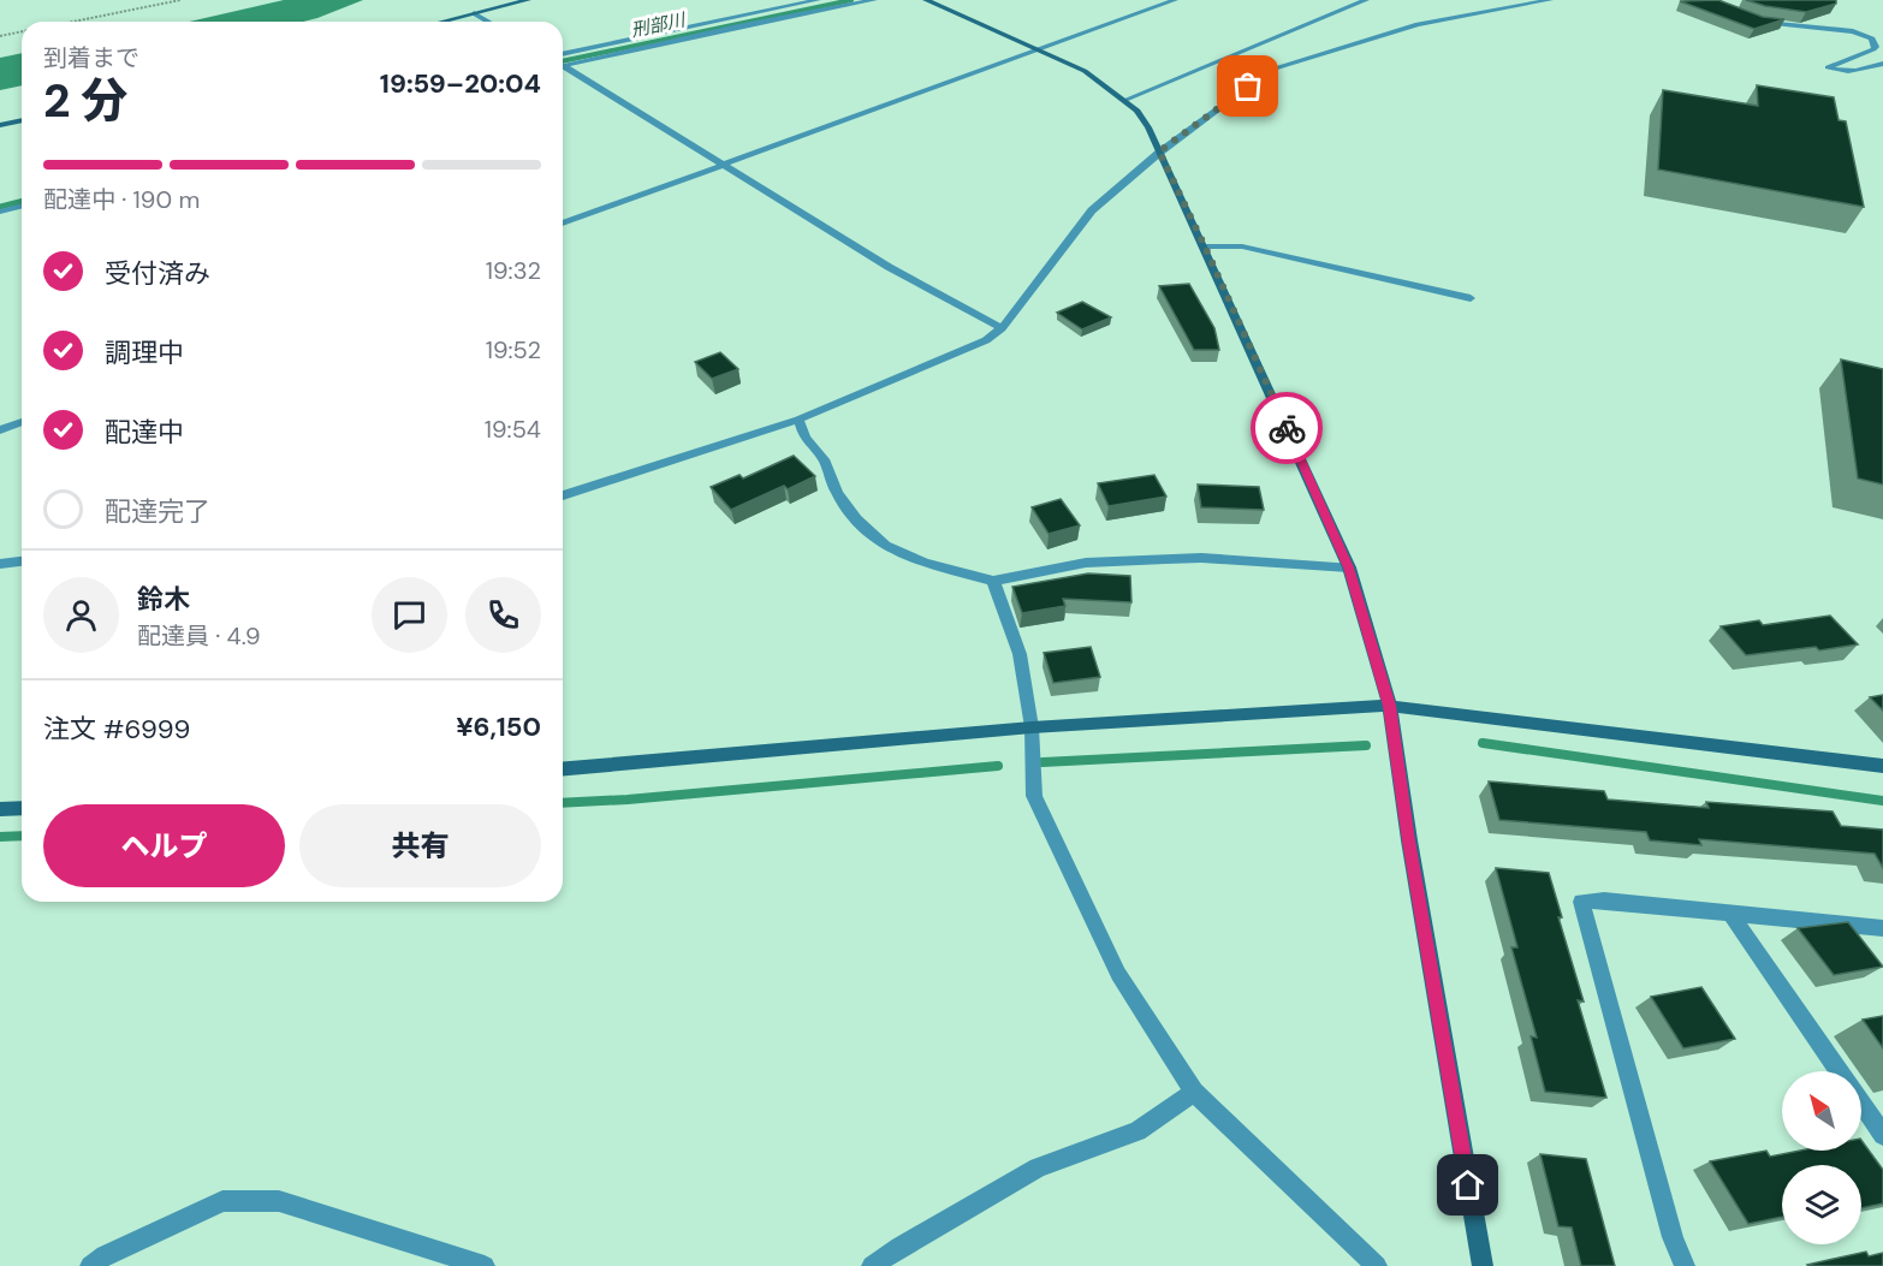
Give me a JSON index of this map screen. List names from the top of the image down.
{
  "water": ["刑部川"],
  "north": "top left",
  "page": {
    "heading": ["2 分", "到着まで", "19:59–20:04"],
    "panel": [
      "鈴木",
      "配達員 · 4.9",
      "注文 #6999",
      "¥6,150"
    ],
    "bar": "配達中 · 190 m",
    "list": [
      ["受付済み", "19:32"],
      ["調理中", "19:52"],
      ["配達中", "19:54"],
      "配達完了"
    ],
    "buttons": ["ヘルプ", "共有"]
  }
}
